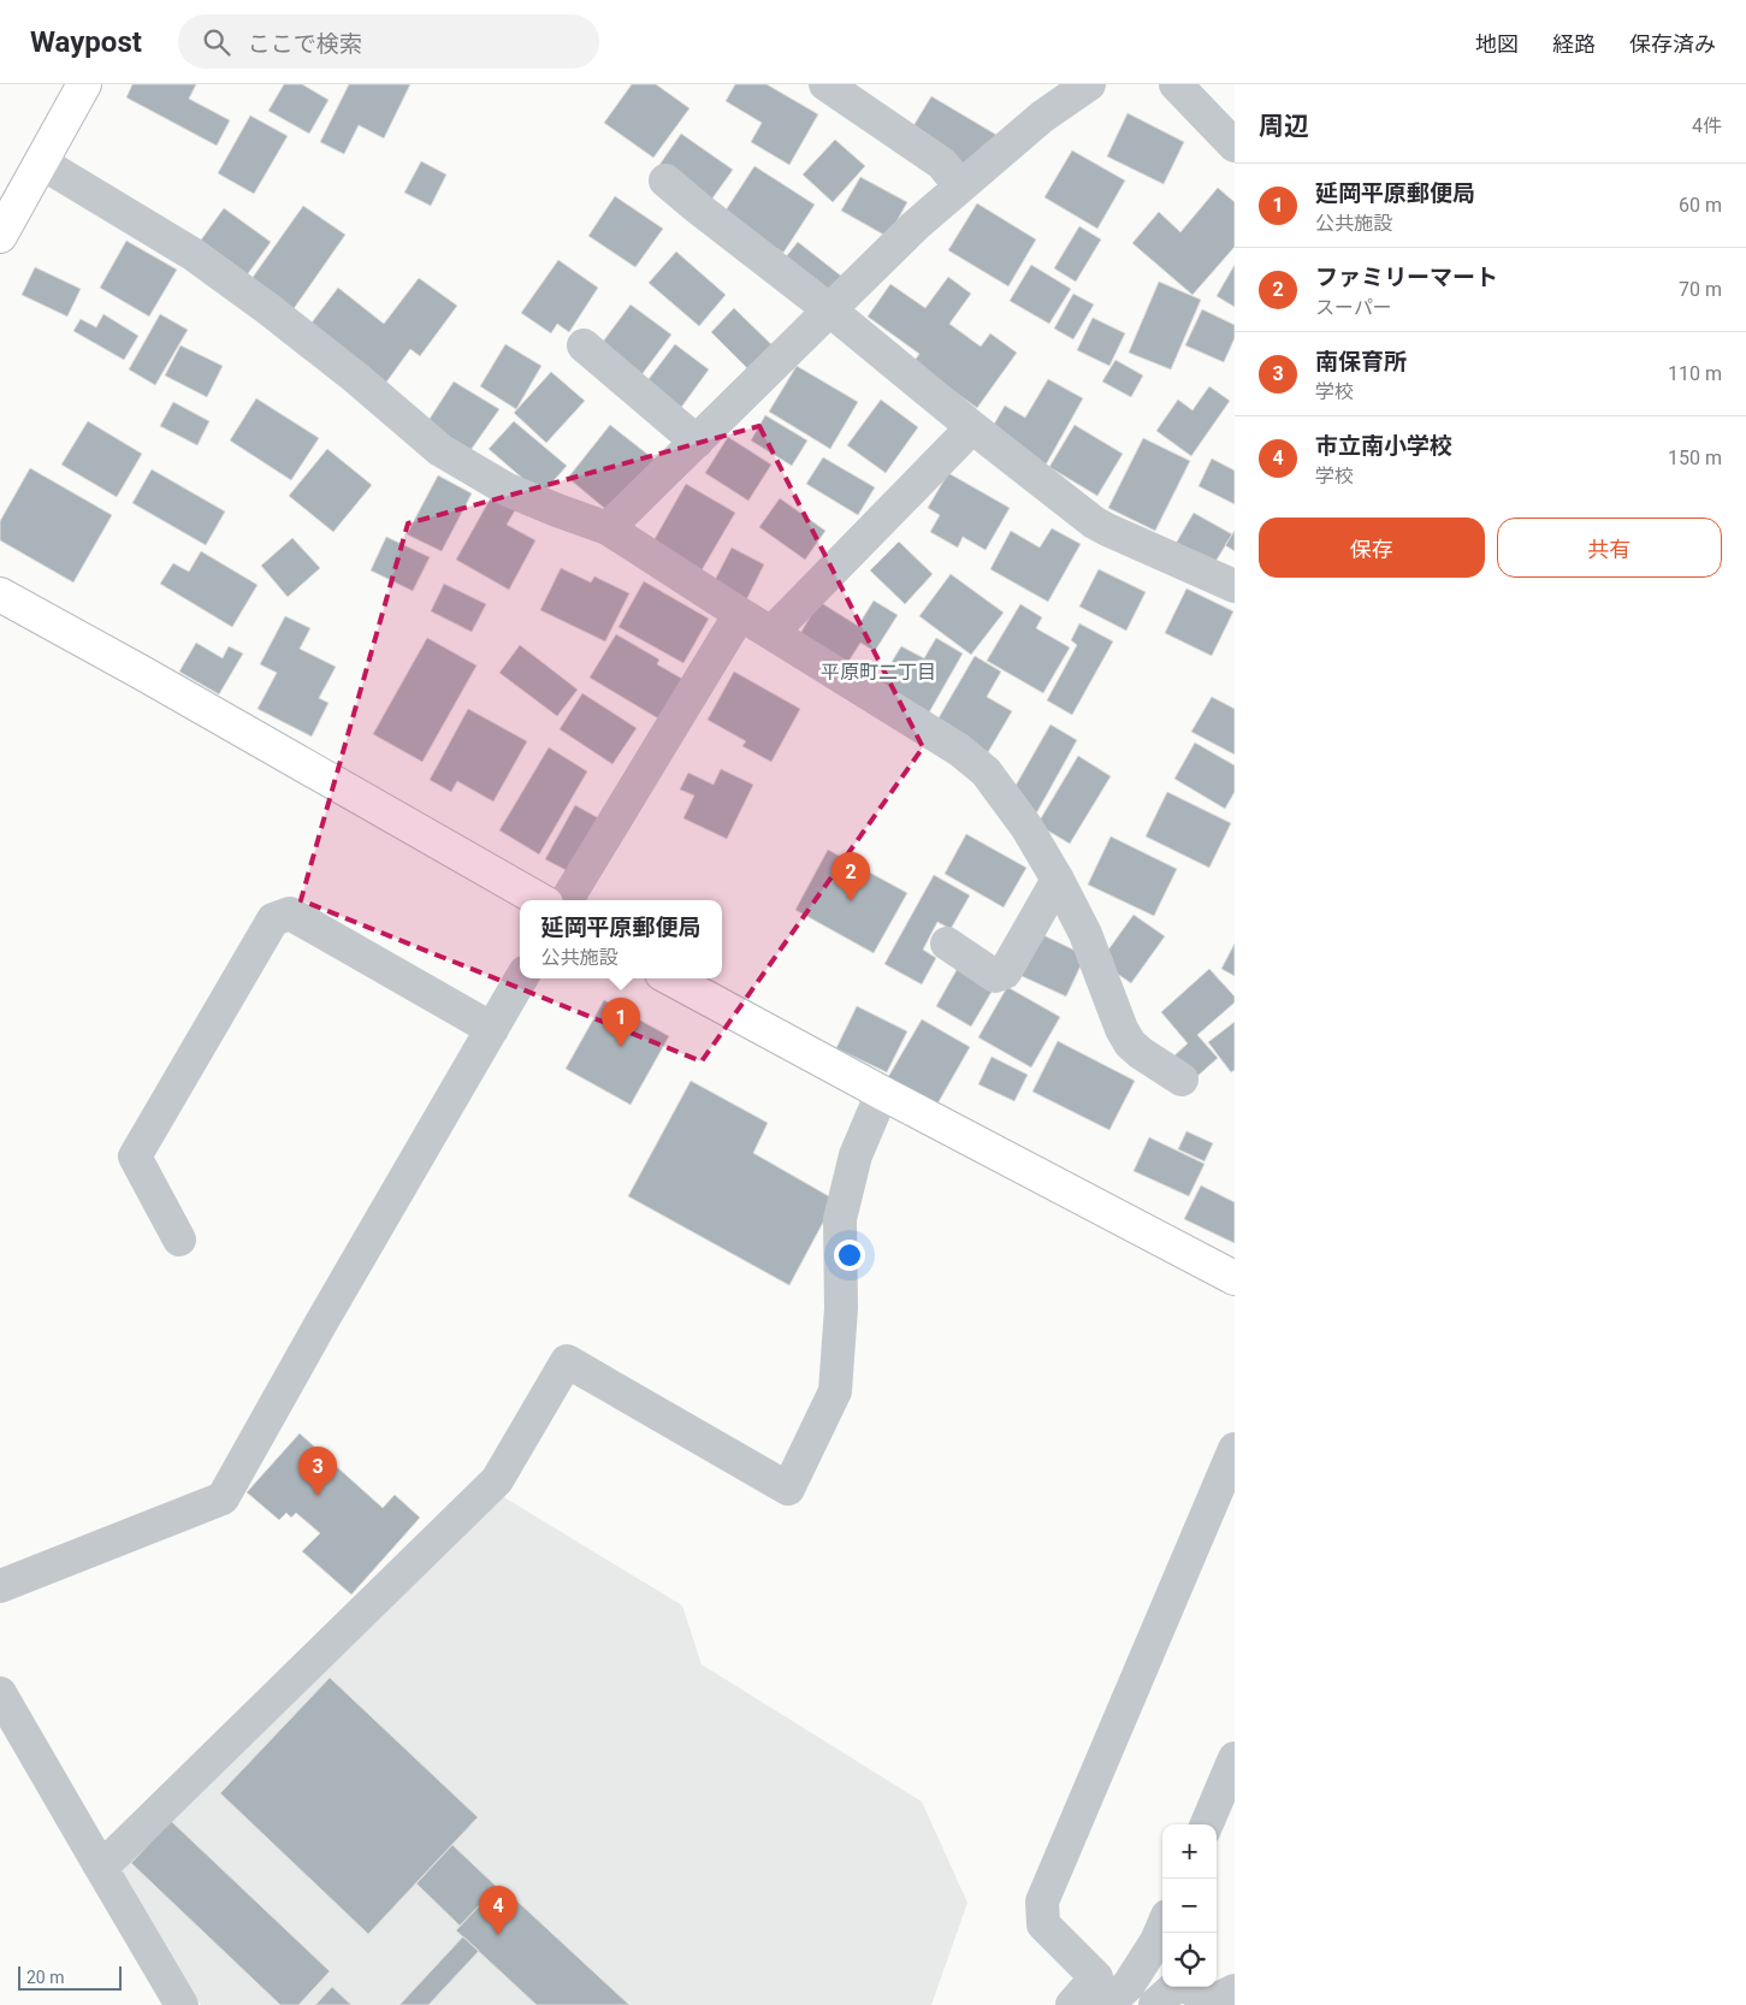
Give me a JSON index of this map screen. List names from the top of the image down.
{
  "districts": ["平原町二丁目"],
  "scale_bar": "20 m",
  "page": {
    "header": "Waypost",
    "search": "ここで検索",
    "nav": ["地図", "経路", "保存済み"],
    "heading": ["周辺", "4件"],
    "list": [
      {
        "mark": "1",
        "name": "延岡平原郵便局",
        "note": "公共施設",
        "value": "60 m"
      },
      {
        "mark": "2",
        "name": "ファミリーマート",
        "note": "スーパー",
        "value": "70 m"
      },
      {
        "mark": "3",
        "name": "南保育所",
        "note": "学校",
        "value": "110 m"
      },
      {
        "mark": "4",
        "name": "市立南小学校",
        "note": "学校",
        "value": "150 m"
      }
    ],
    "buttons": ["保存", "共有"],
    "pins": [
      "2",
      "1",
      "3",
      "4"
    ],
    "popup": ["延岡平原郵便局", "公共施設"],
    "map_buttons": ["+", "−"],
    "scale": "20 m"
  }
}
